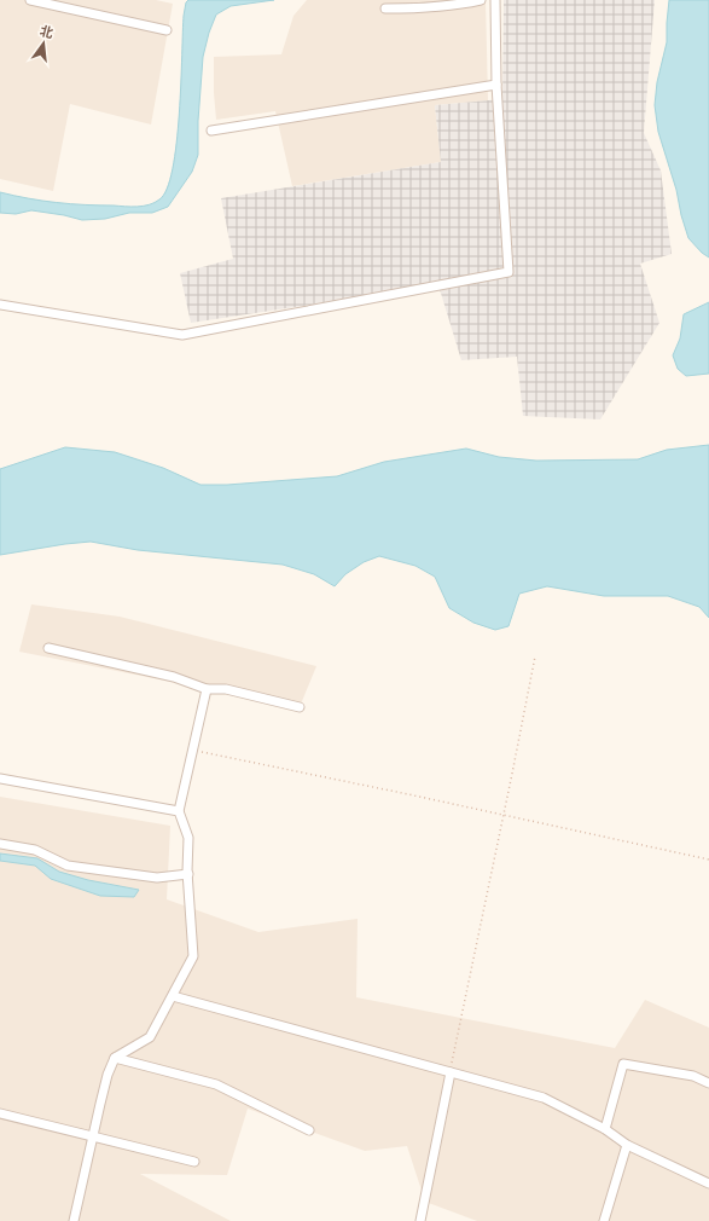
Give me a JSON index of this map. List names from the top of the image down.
{
  "north": "top"
}
